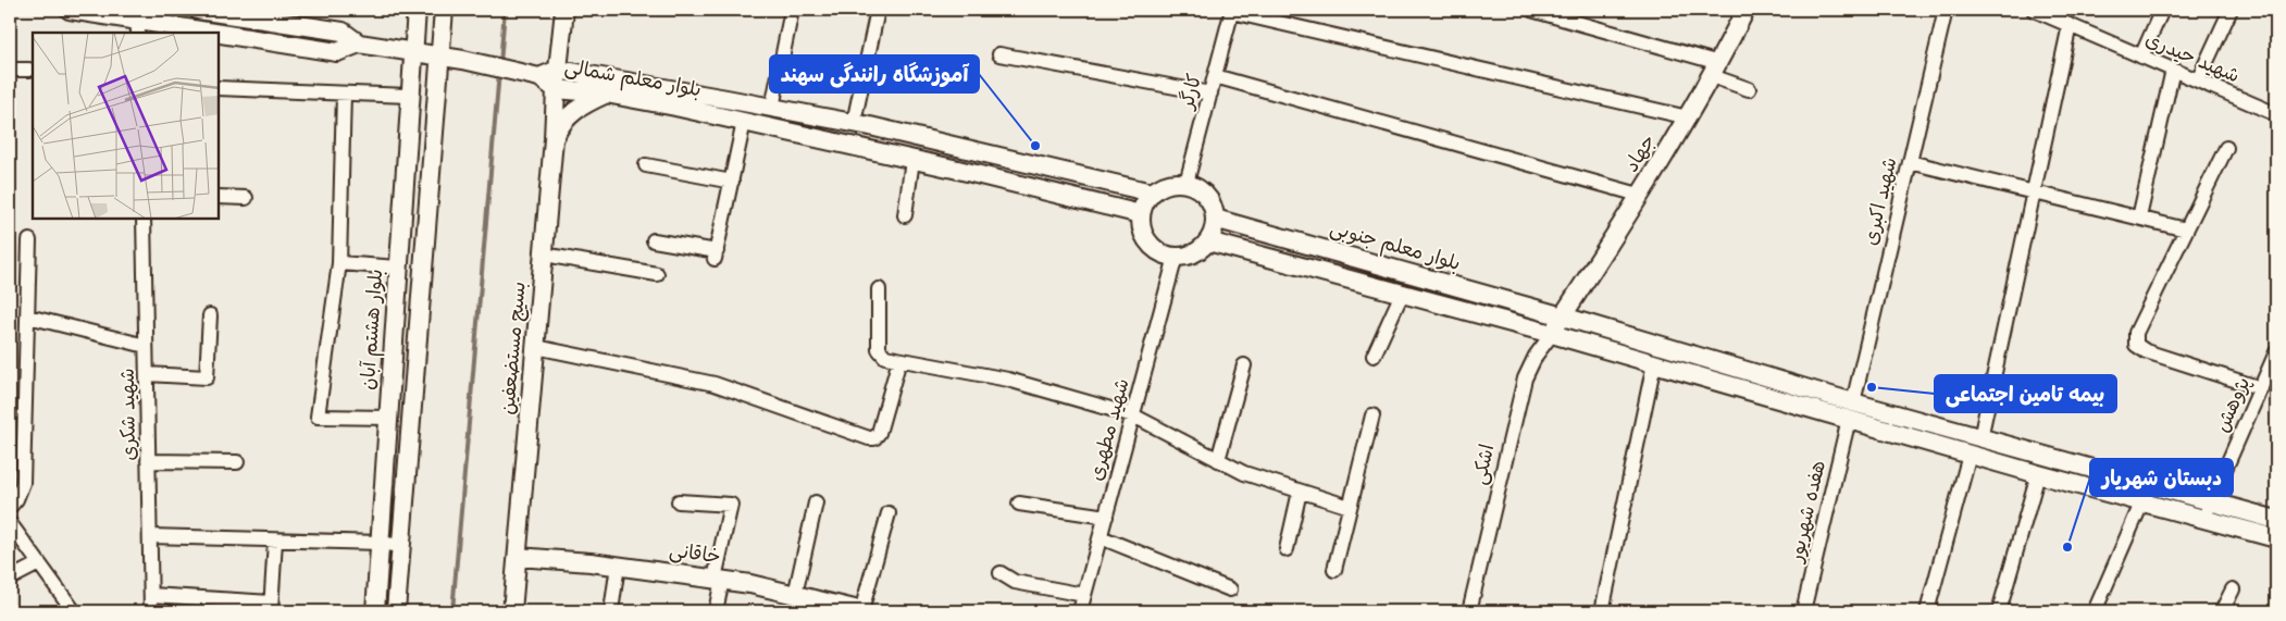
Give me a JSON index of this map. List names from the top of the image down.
{
  "streets": {
    "main road": [
      "بلوار معلم شمالی",
      "جهاد",
      "بلوار معلم جنوبی",
      "بلوار هشتم آبان",
      "بسیج مستضعفین",
      "خاقانی"
    ],
    "street": [
      "شهید حیدری",
      "کارگر",
      "شهید اکبری",
      "پژوهش",
      "شهید شکری",
      "شهید مطهری",
      "اشکی",
      "هفده شهریور"
    ]
  },
  "crossings": [
    ["بلوار معلم شمالی", "کارگر"],
    ["بلوار معلم شمالی", "بلوار معلم جنوبی"],
    ["بلوار معلم شمالی", "بسیج مستضعفین"],
    ["بلوار معلم شمالی", "شهید مطهری"],
    ["کارگر", "بلوار معلم جنوبی"],
    ["کارگر", "شهید مطهری"],
    ["جهاد", "بلوار معلم جنوبی"],
    ["شهید اکبری", "بلوار معلم جنوبی"],
    ["شهید اکبری", "هفده شهریور"],
    ["بلوار معلم جنوبی", "شهید مطهری"],
    ["بلوار معلم جنوبی", "هفده شهریور"],
    ["بسیج مستضعفین", "خاقانی"]
  ],
  "places": ["آموزشگاه رانندگی سهند", "بیمه تامین اجتماعی", "دبستان شهریار"]
}
